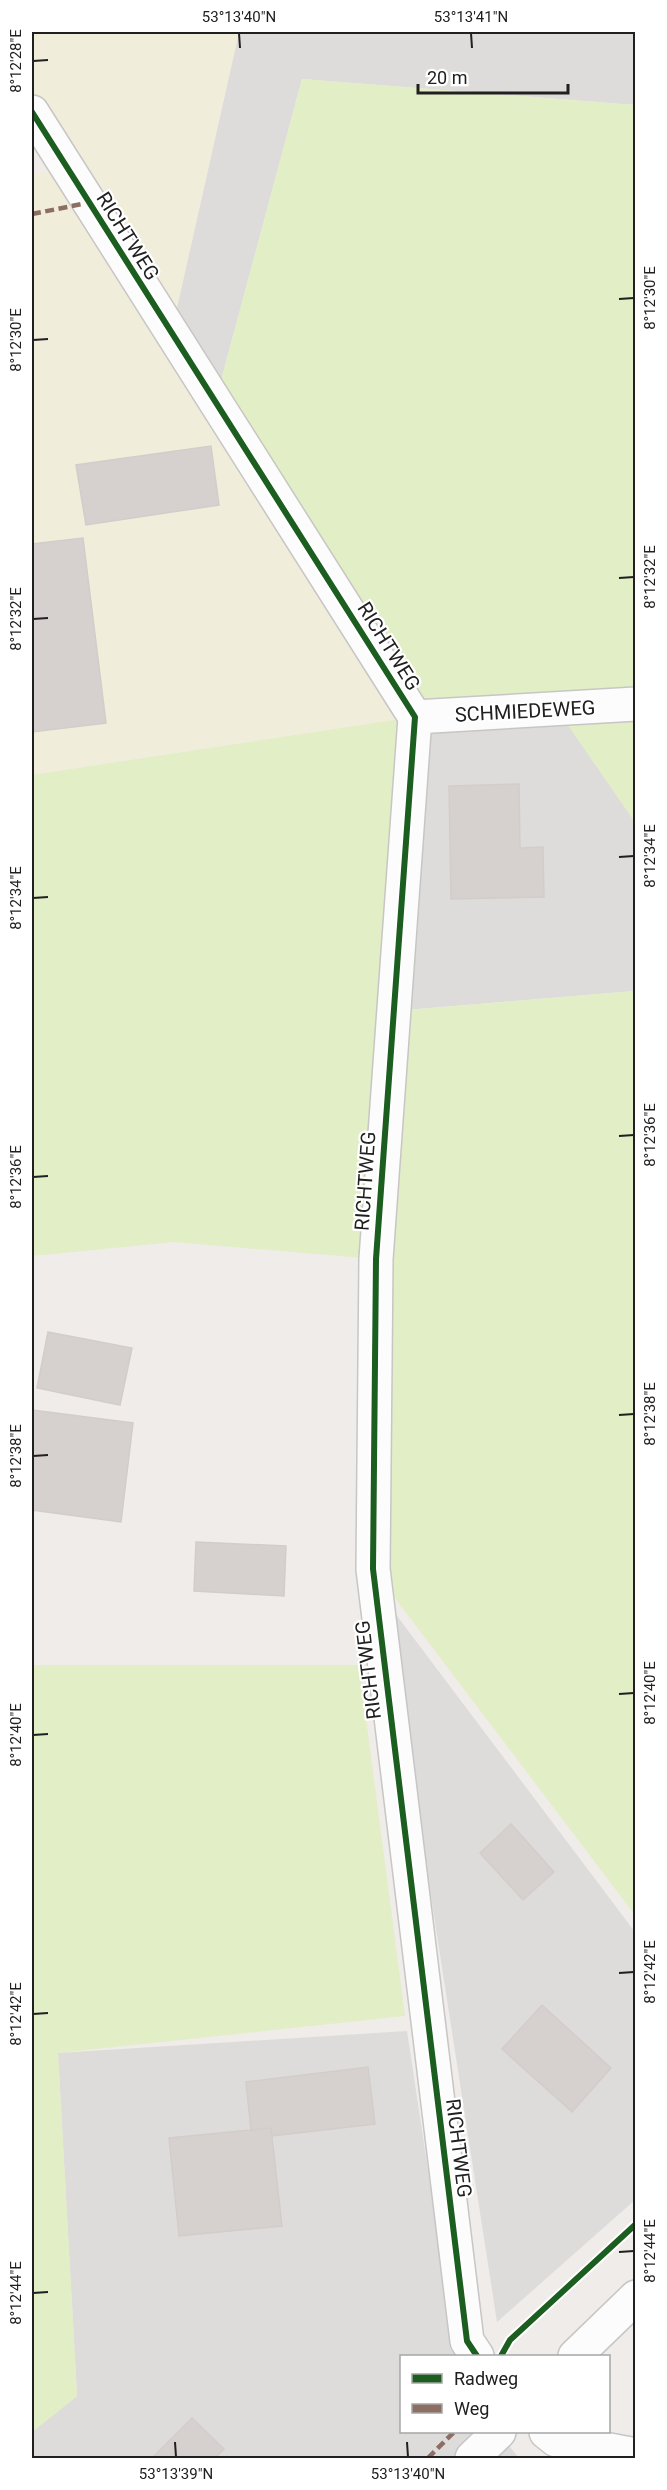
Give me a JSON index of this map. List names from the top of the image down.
{
  "streets": {
    "street": ["RICHTWEG", "SCHMIEDEWEG"]
  },
  "crossings": [
    ["RICHTWEG", "SCHMIEDEWEG"]
  ],
  "legend": ["Radweg", "Weg"],
  "scale_bar": "20 m",
  "coordinates": [
    "53°13'40\"N",
    "53°13'41\"N",
    "8°12'28\"E",
    "8°12'30\"E",
    "8°12'32\"E",
    "8°12'34\"E",
    "8°12'36\"E",
    "8°12'38\"E",
    "8°12'40\"E",
    "8°12'42\"E",
    "8°12'44\"E",
    "53°13'39\"N"
  ]
}
